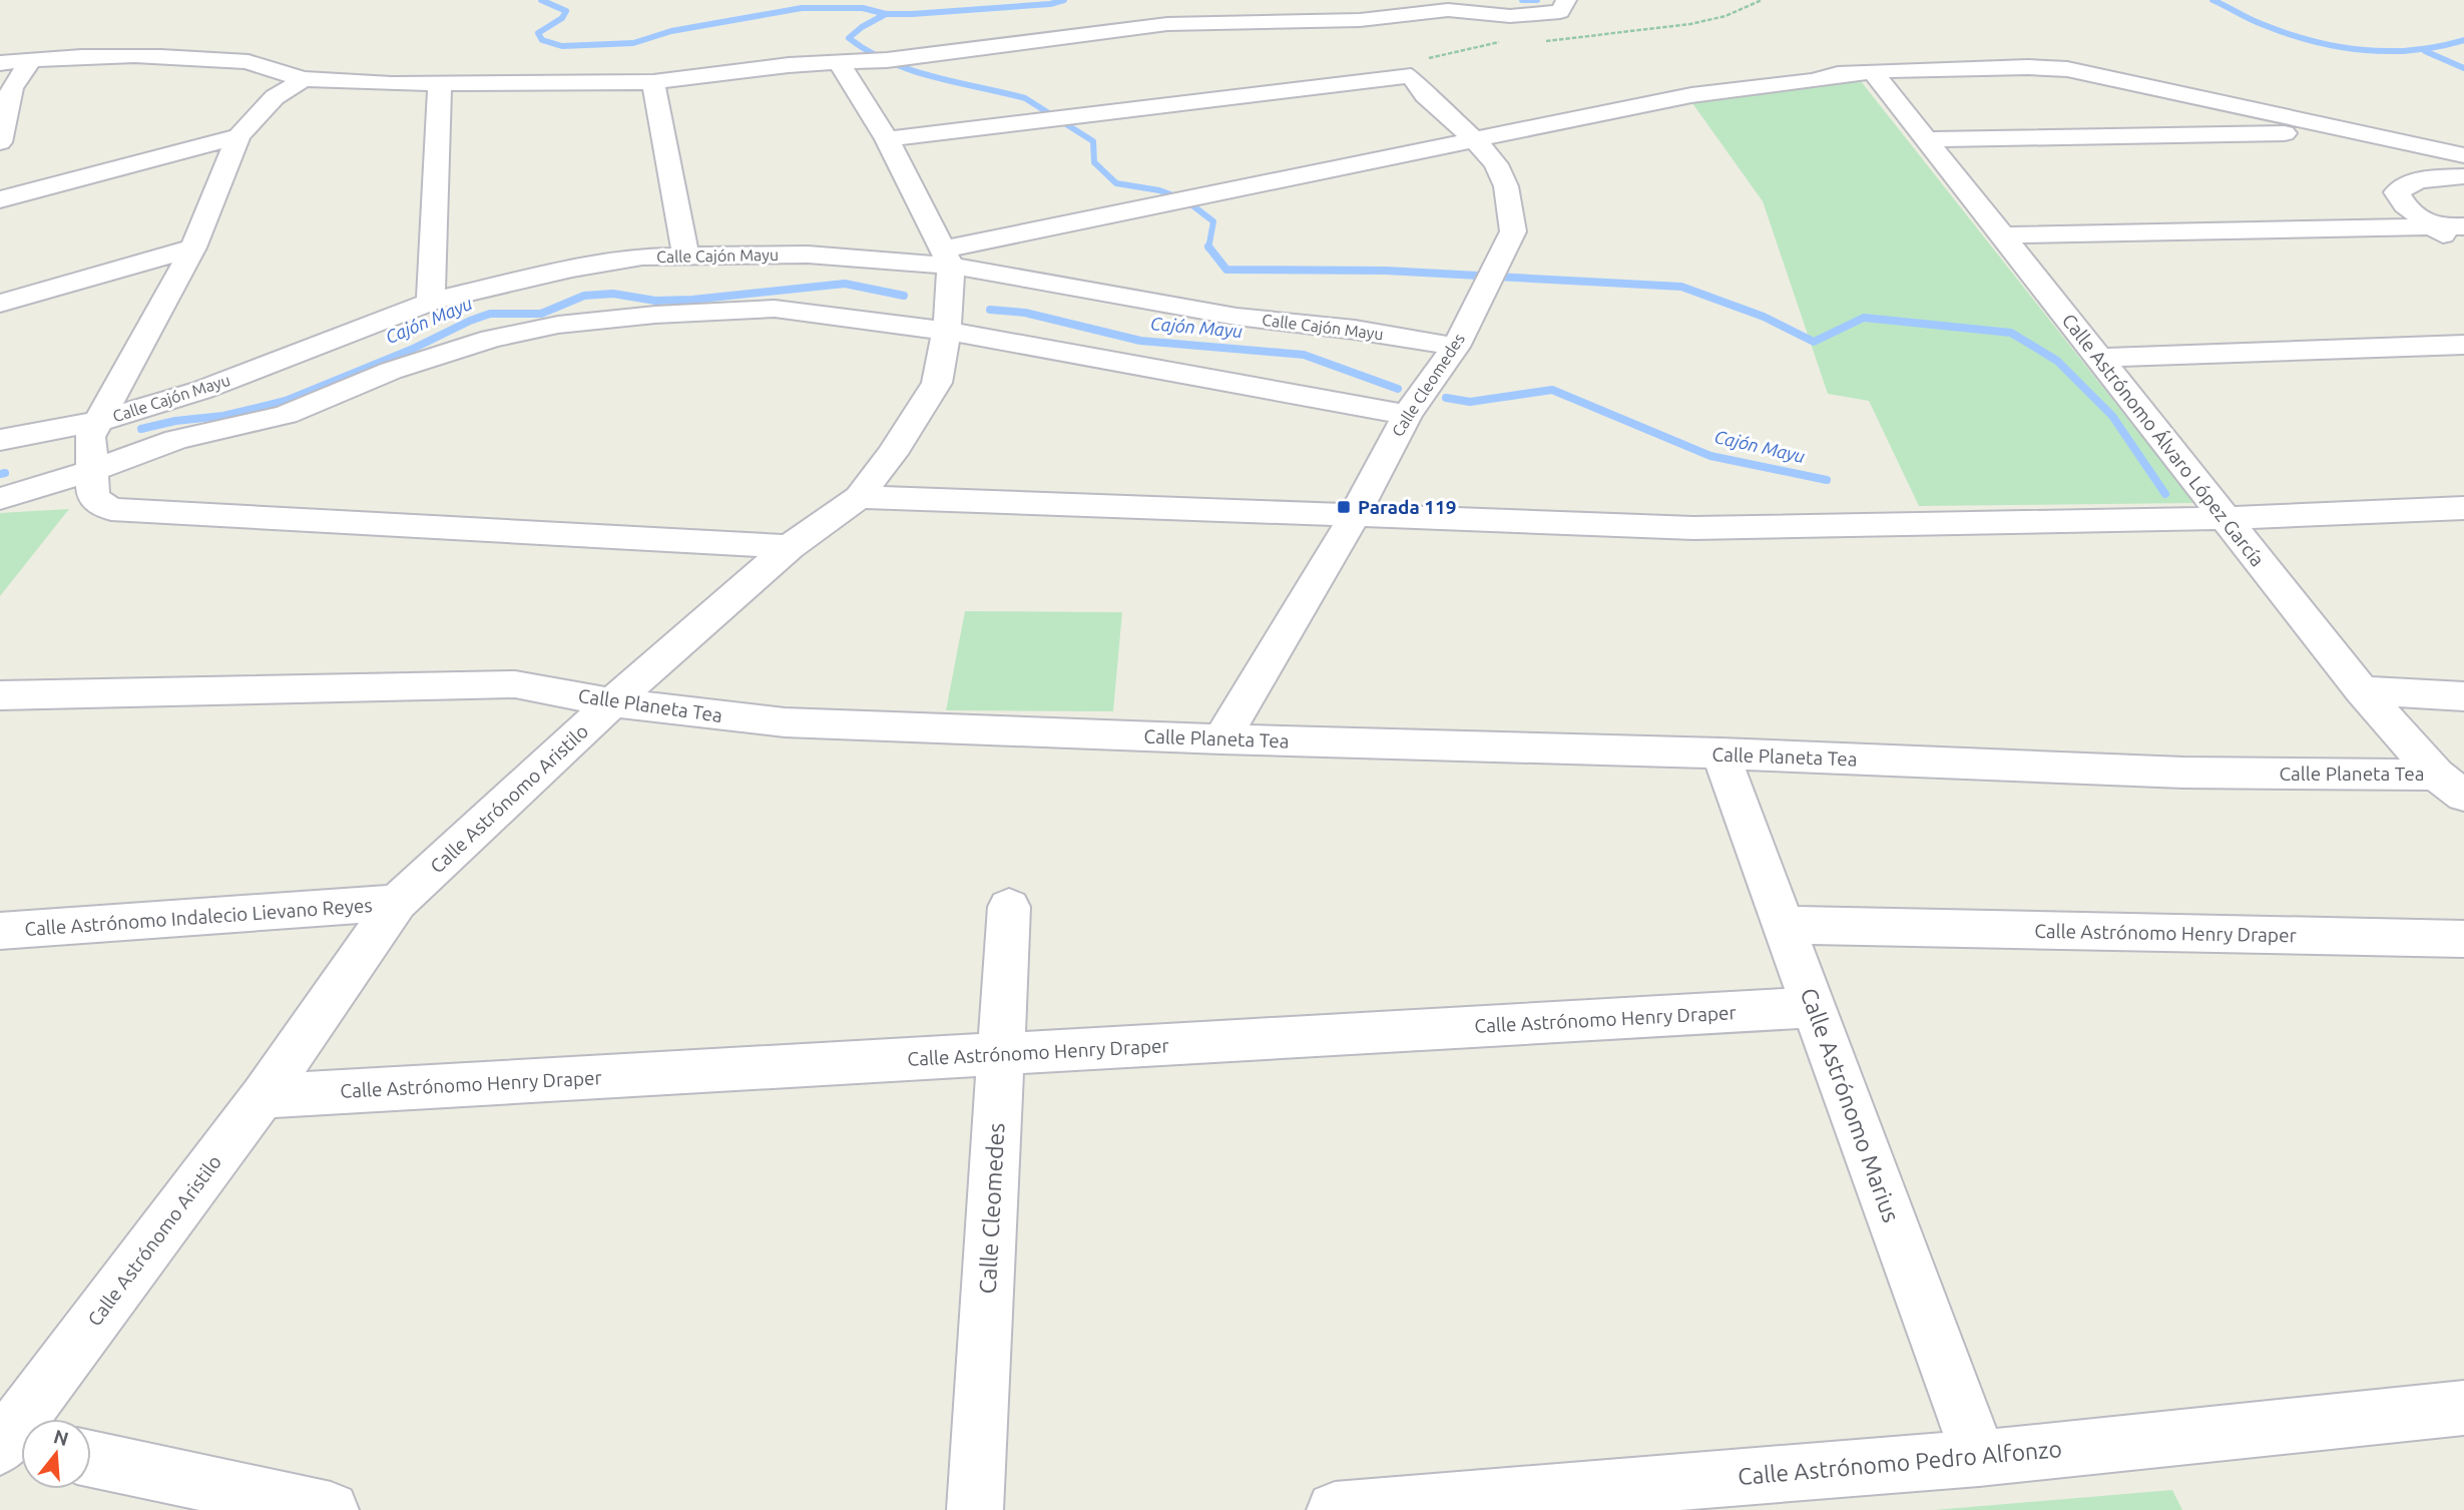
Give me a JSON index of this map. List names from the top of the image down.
{
  "streets": {
    "street": [
      "Calle Cajón Mayu",
      "Calle Cleomedes",
      "Calle Astrónomo Álvaro López García",
      "Calle Planeta Tea",
      "Calle Astrónomo Aristilo",
      "Calle Astrónomo Indalecio Lievano Reyes",
      "Calle Astrónomo Henry Draper",
      "Calle Astrónomo Marius",
      "Calle Astrónomo Pedro Alfonzo"
    ]
  },
  "crossings": [
    ["Calle Cajón Mayu", "Calle Cleomedes"],
    ["Calle Cajón Mayu", "Calle Astrónomo Aristilo"],
    ["Calle Cleomedes", "Calle Planeta Tea"],
    ["Calle Cleomedes", "Calle Astrónomo Henry Draper"],
    ["Calle Astrónomo Álvaro López García", "Calle Planeta Tea"],
    ["Calle Planeta Tea", "Calle Astrónomo Aristilo"],
    ["Calle Planeta Tea", "Calle Astrónomo Marius"],
    ["Calle Astrónomo Aristilo", "Calle Astrónomo Indalecio Lievano Reyes"],
    ["Calle Astrónomo Aristilo", "Calle Astrónomo Henry Draper"],
    ["Calle Astrónomo Henry Draper", "Calle Astrónomo Marius"],
    ["Calle Astrónomo Marius", "Calle Astrónomo Pedro Alfonzo"]
  ],
  "water": ["Cajón Mayu"],
  "places": {
    "transit": ["Parada 119"]
  },
  "north": "top"
}
